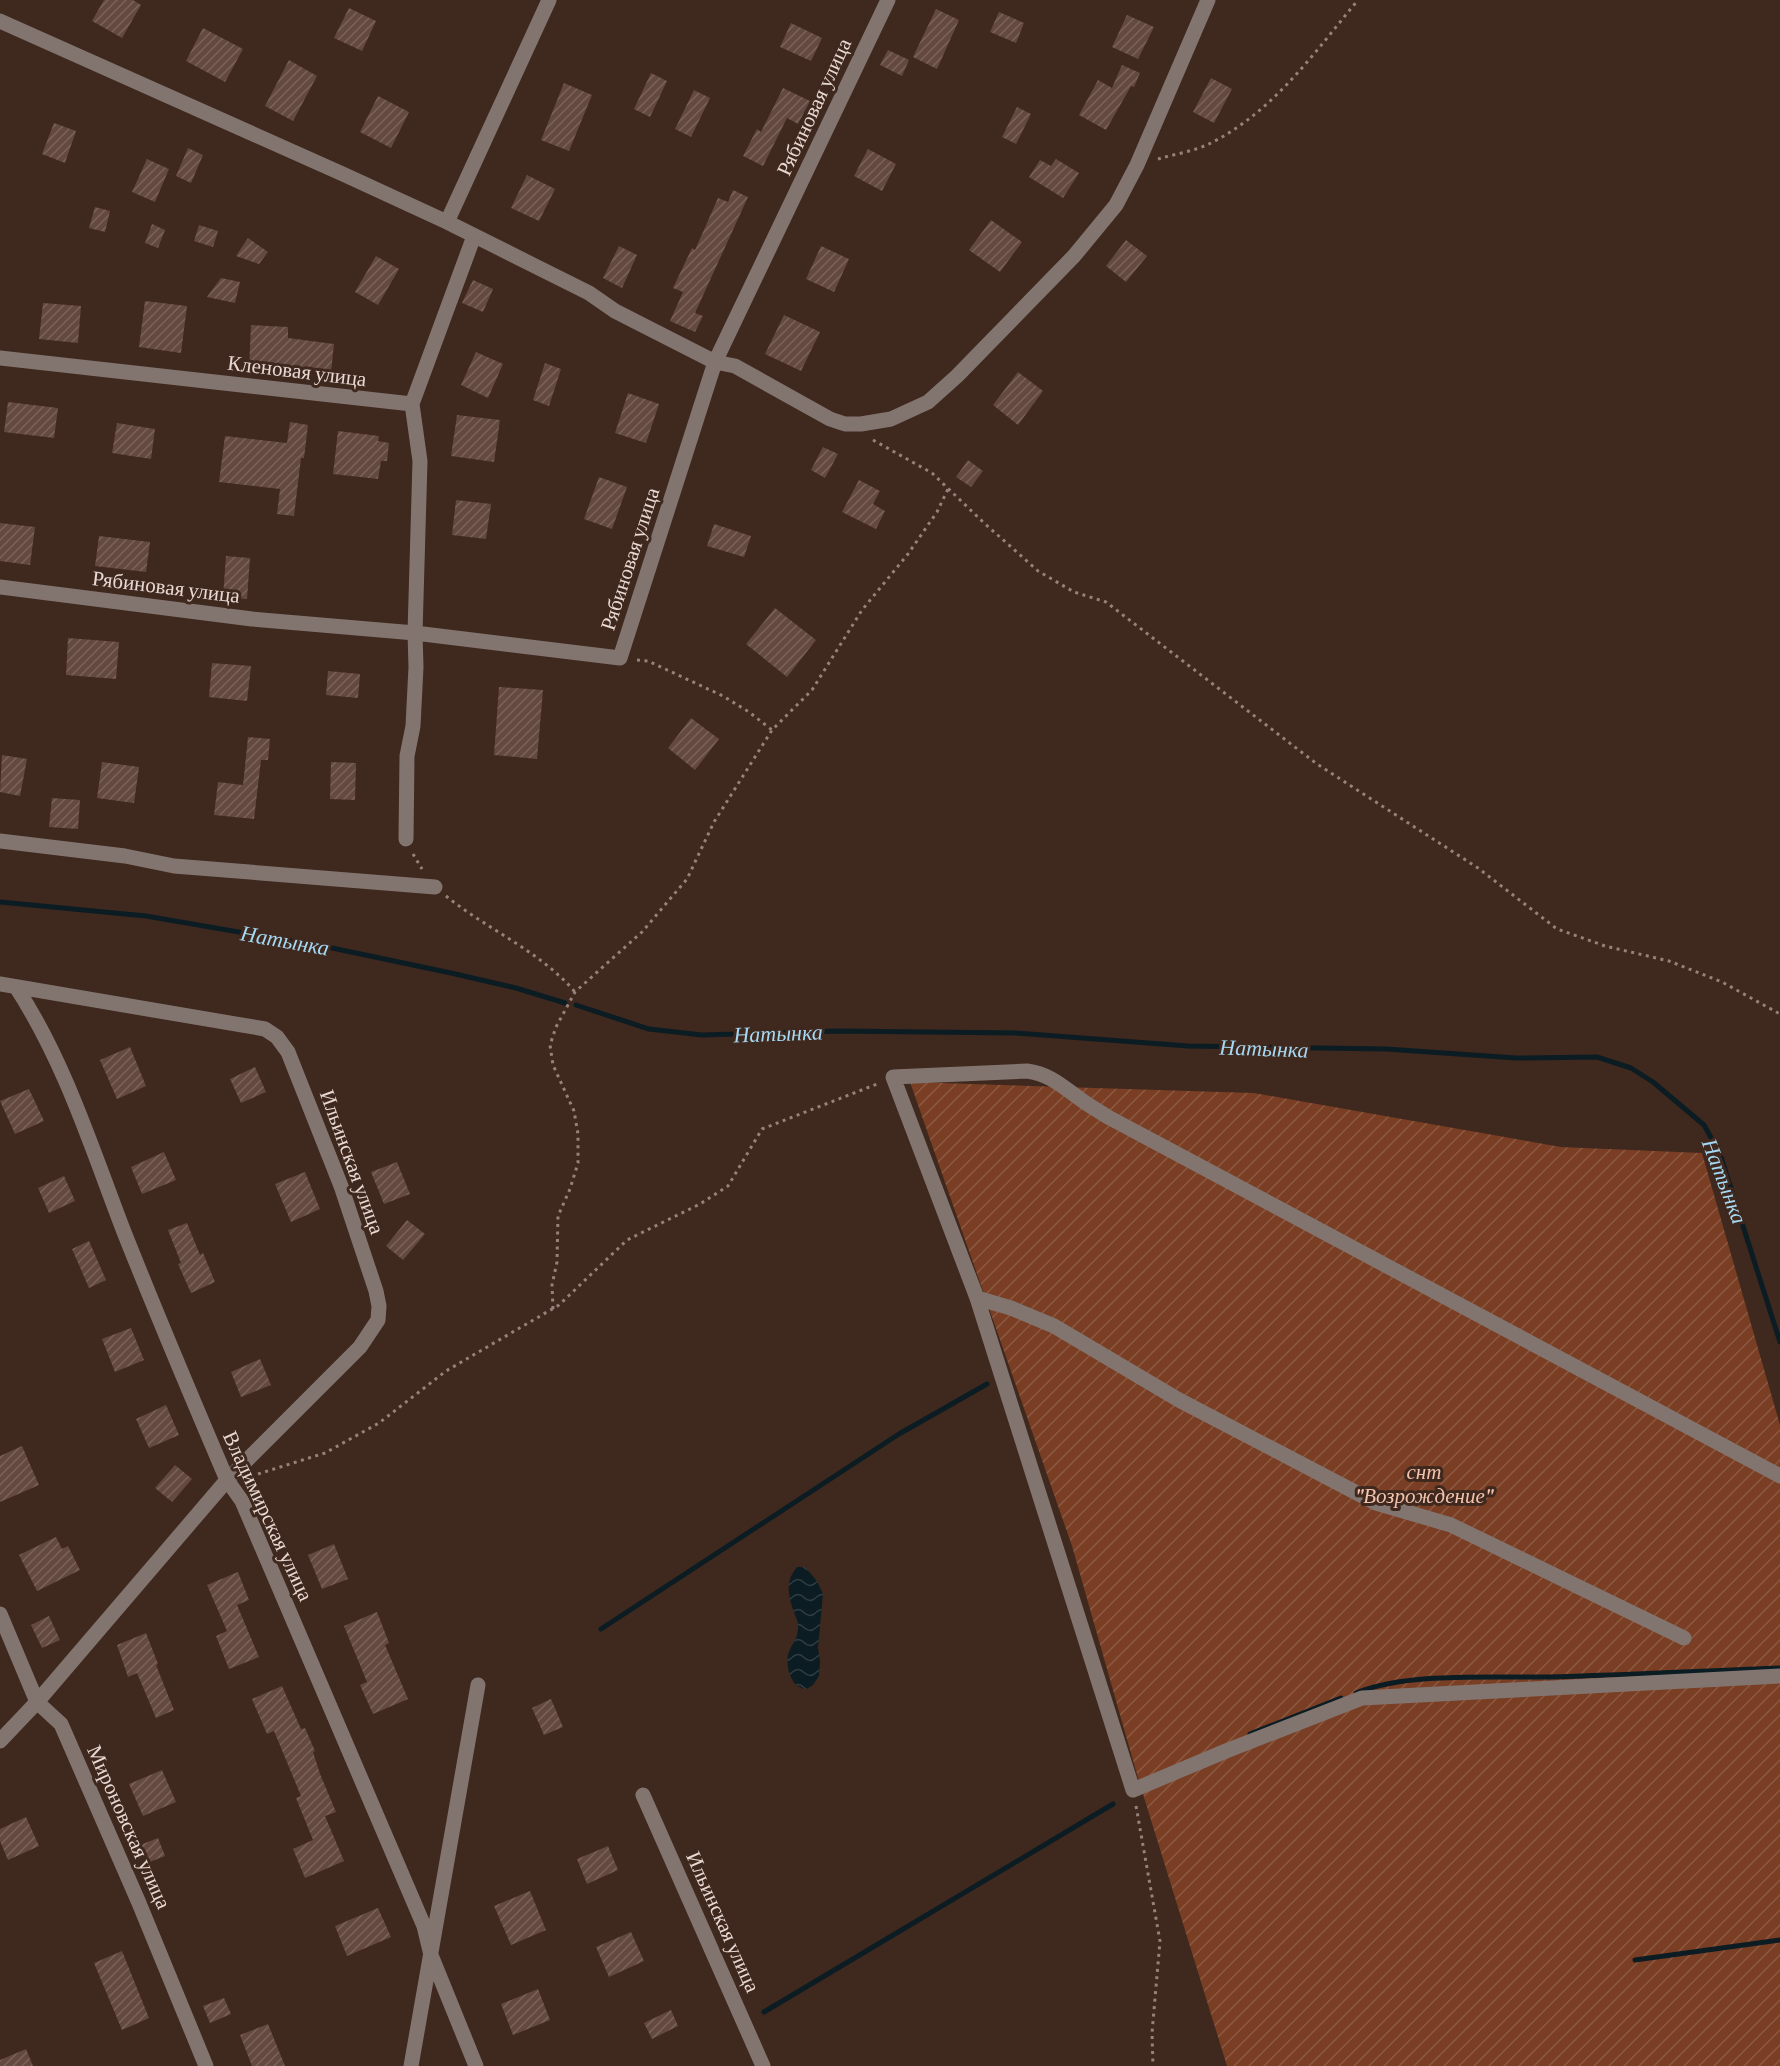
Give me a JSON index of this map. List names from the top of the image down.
{
  "streets": {
    "street": [
      "Рябиновая улица",
      "Кленовая улица",
      "Ильинская улица",
      "Владимирская улица",
      "Мироновская улица"
    ]
  },
  "crossings": [
    ["Ильинская улица", "Владимирская улица"]
  ],
  "water": ["Натынка"],
  "parks": ["снт \"Возрождение\""]
}
